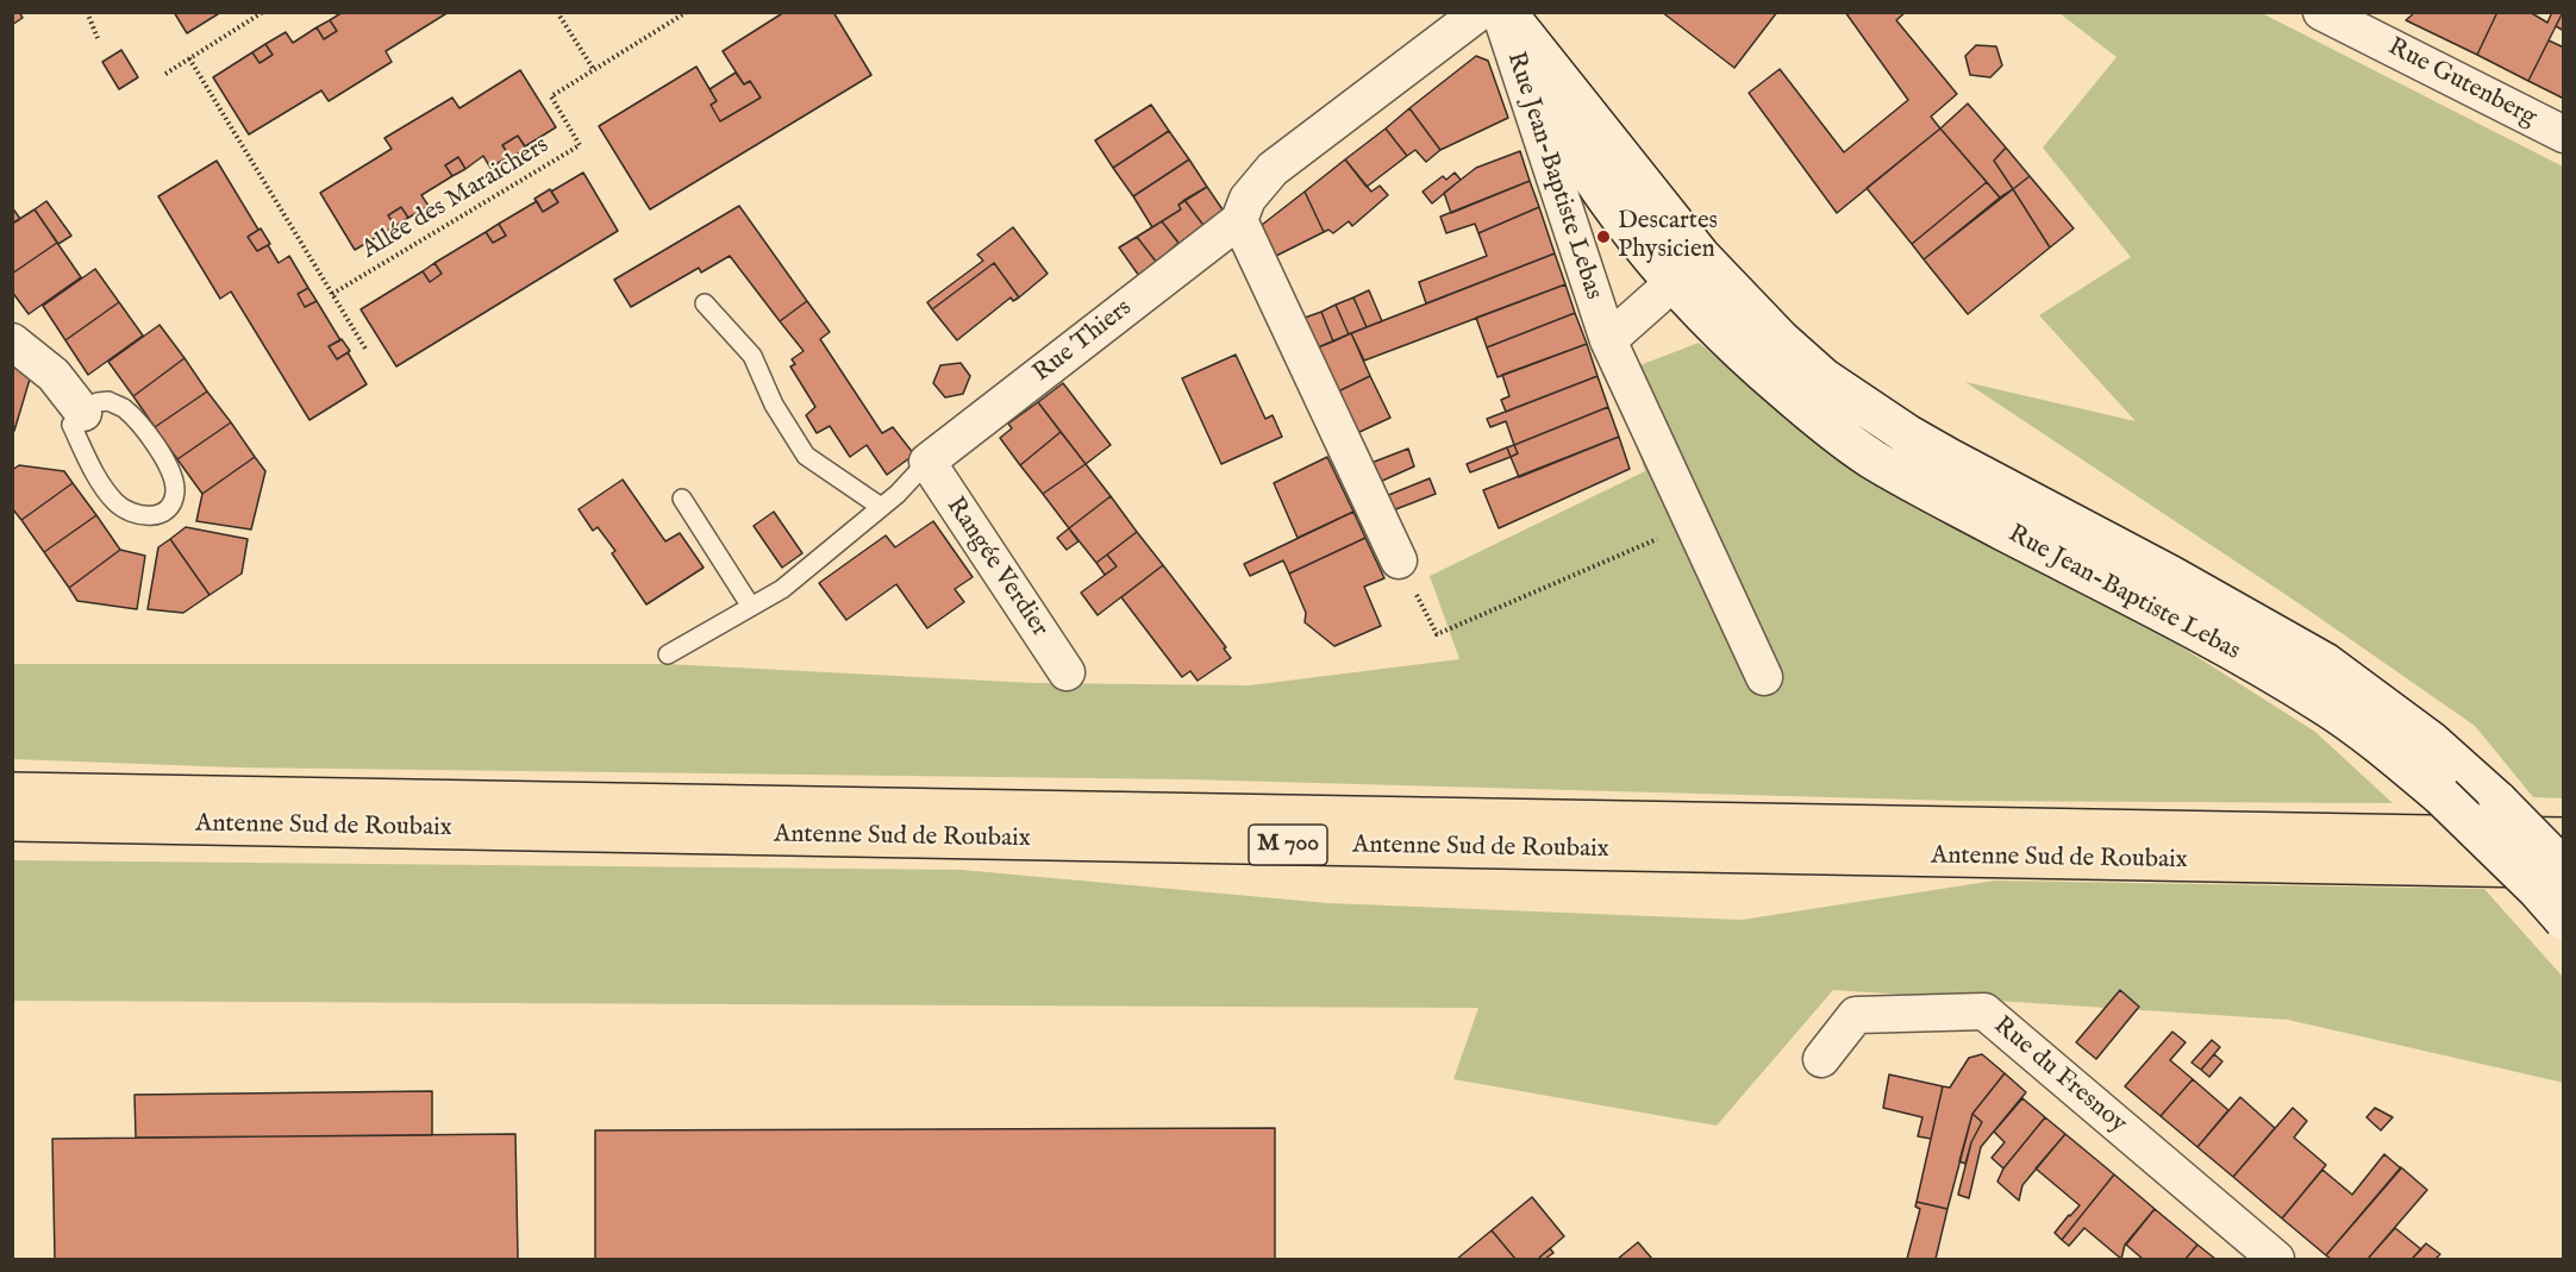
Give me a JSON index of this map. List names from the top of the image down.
{
  "streets": {
    "highway": ["Antenne Sud de Roubaix", "M 700"],
    "street": [
      "Rue Gutenberg",
      "Rue Jean-Baptiste Lebas",
      "Rue Thiers",
      "Rangée Verdier",
      "Rue du Fresnoy"
    ],
    "path": ["Allée des Maraichers"]
  },
  "crossings": [
    ["Rue Jean-Baptiste Lebas", "Antenne Sud de Roubaix"],
    ["Rue Thiers", "Rangée Verdier"]
  ],
  "places": ["Descartes Physicien"]
}
